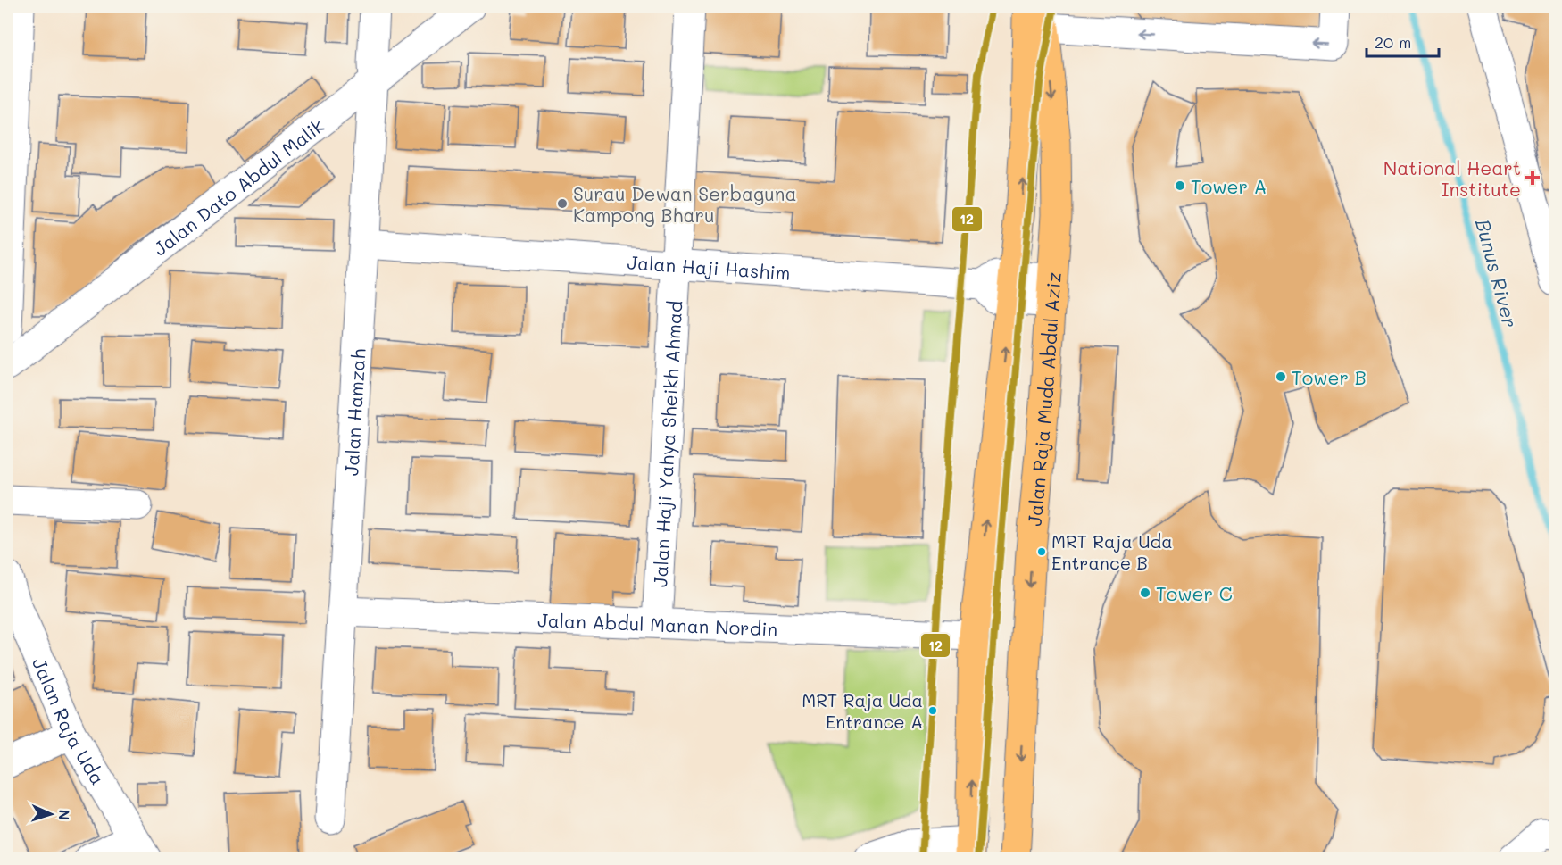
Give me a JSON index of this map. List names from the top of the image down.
{
  "streets": {
    "main road": ["Jalan Raja Muda Abdul Aziz"],
    "street": [
      "Jalan Dato Abdul Malik",
      "Jalan Haji Hashim",
      "Jalan Hamzah",
      "Jalan Haji Yahya Sheikh Ahmad",
      "Jalan Abdul Manan Nordin",
      "Jalan Raja Uda"
    ]
  },
  "crossings": [
    ["Jalan Dato Abdul Malik", "Jalan Hamzah"],
    ["Jalan Haji Hashim", "Jalan Raja Muda Abdul Aziz"],
    ["Jalan Haji Hashim", "Jalan Hamzah"],
    ["Jalan Haji Hashim", "Jalan Haji Yahya Sheikh Ahmad"],
    ["Jalan Raja Muda Abdul Aziz", "Jalan Abdul Manan Nordin"],
    ["Jalan Hamzah", "Jalan Abdul Manan Nordin"],
    ["Jalan Haji Yahya Sheikh Ahmad", "Jalan Abdul Manan Nordin"]
  ],
  "water": ["Bunus River"],
  "places": {
    "health": ["National Heart Institute"],
    "other": [
      "Tower A",
      "Surau Dewan Serbaguna Kampong Bharu",
      "Tower B",
      "MRT Raja Uda Entrance B",
      "Tower C",
      "MRT Raja Uda Entrance A"
    ]
  },
  "lines": ["transit line 12"],
  "scale_bar": "20 m",
  "north": "right"
}
